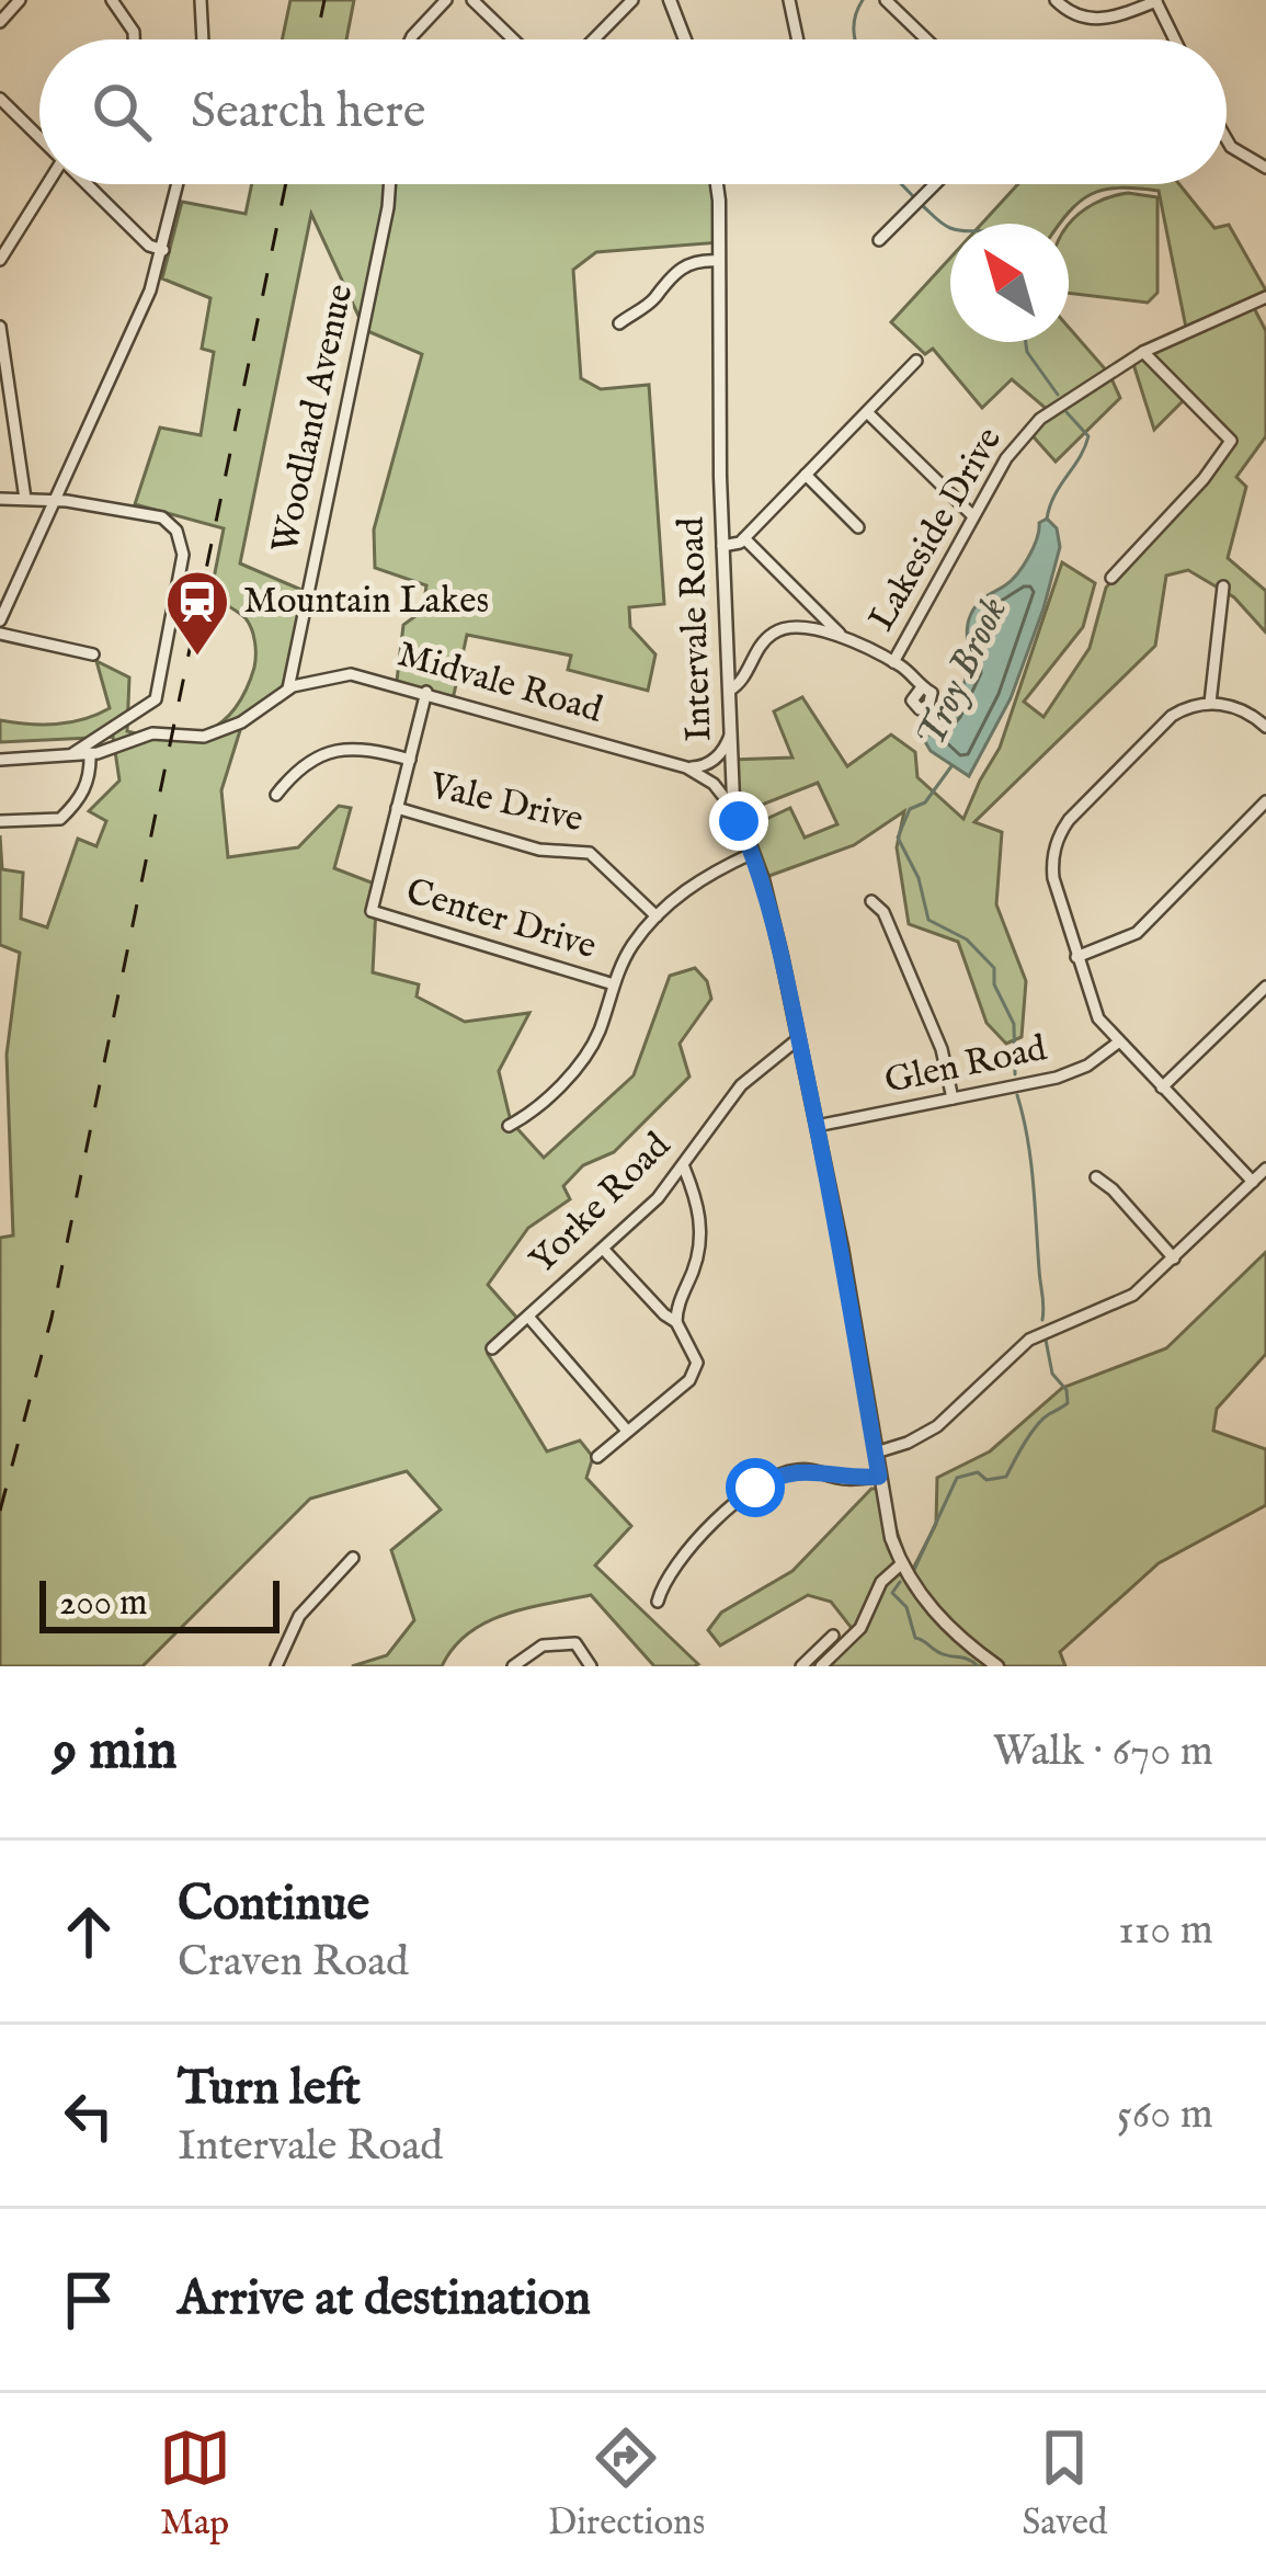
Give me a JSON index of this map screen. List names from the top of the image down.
{
  "streets": {
    "street": [
      "Woodland Avenue",
      "Lakeside Drive",
      "Intervale Road",
      "Midvale Road",
      "Vale Drive",
      "Center Drive",
      "Glen Road",
      "Yorke Road"
    ]
  },
  "crossings": [
    ["Woodland Avenue", "Midvale Road"],
    ["Lakeside Drive", "Intervale Road"],
    ["Intervale Road", "Midvale Road"],
    ["Intervale Road", "Glen Road"],
    ["Intervale Road", "Yorke Road"],
    ["Vale Drive", "Center Drive"]
  ],
  "water": ["Troy Brook"],
  "places": {
    "station": ["Mountain Lakes"]
  },
  "scale_bar": "200 m",
  "north": "top left",
  "page": {
    "search": "Search here",
    "scale": "200 m",
    "heading": ["9 min", "Walk · 670 m"],
    "list": [
      ["Continue", "Craven Road", "110 m"],
      ["Turn left", "Intervale Road", "560 m"],
      "Arrive at destination"
    ],
    "nav": ["Map", "Directions", "Saved"]
  }
}
